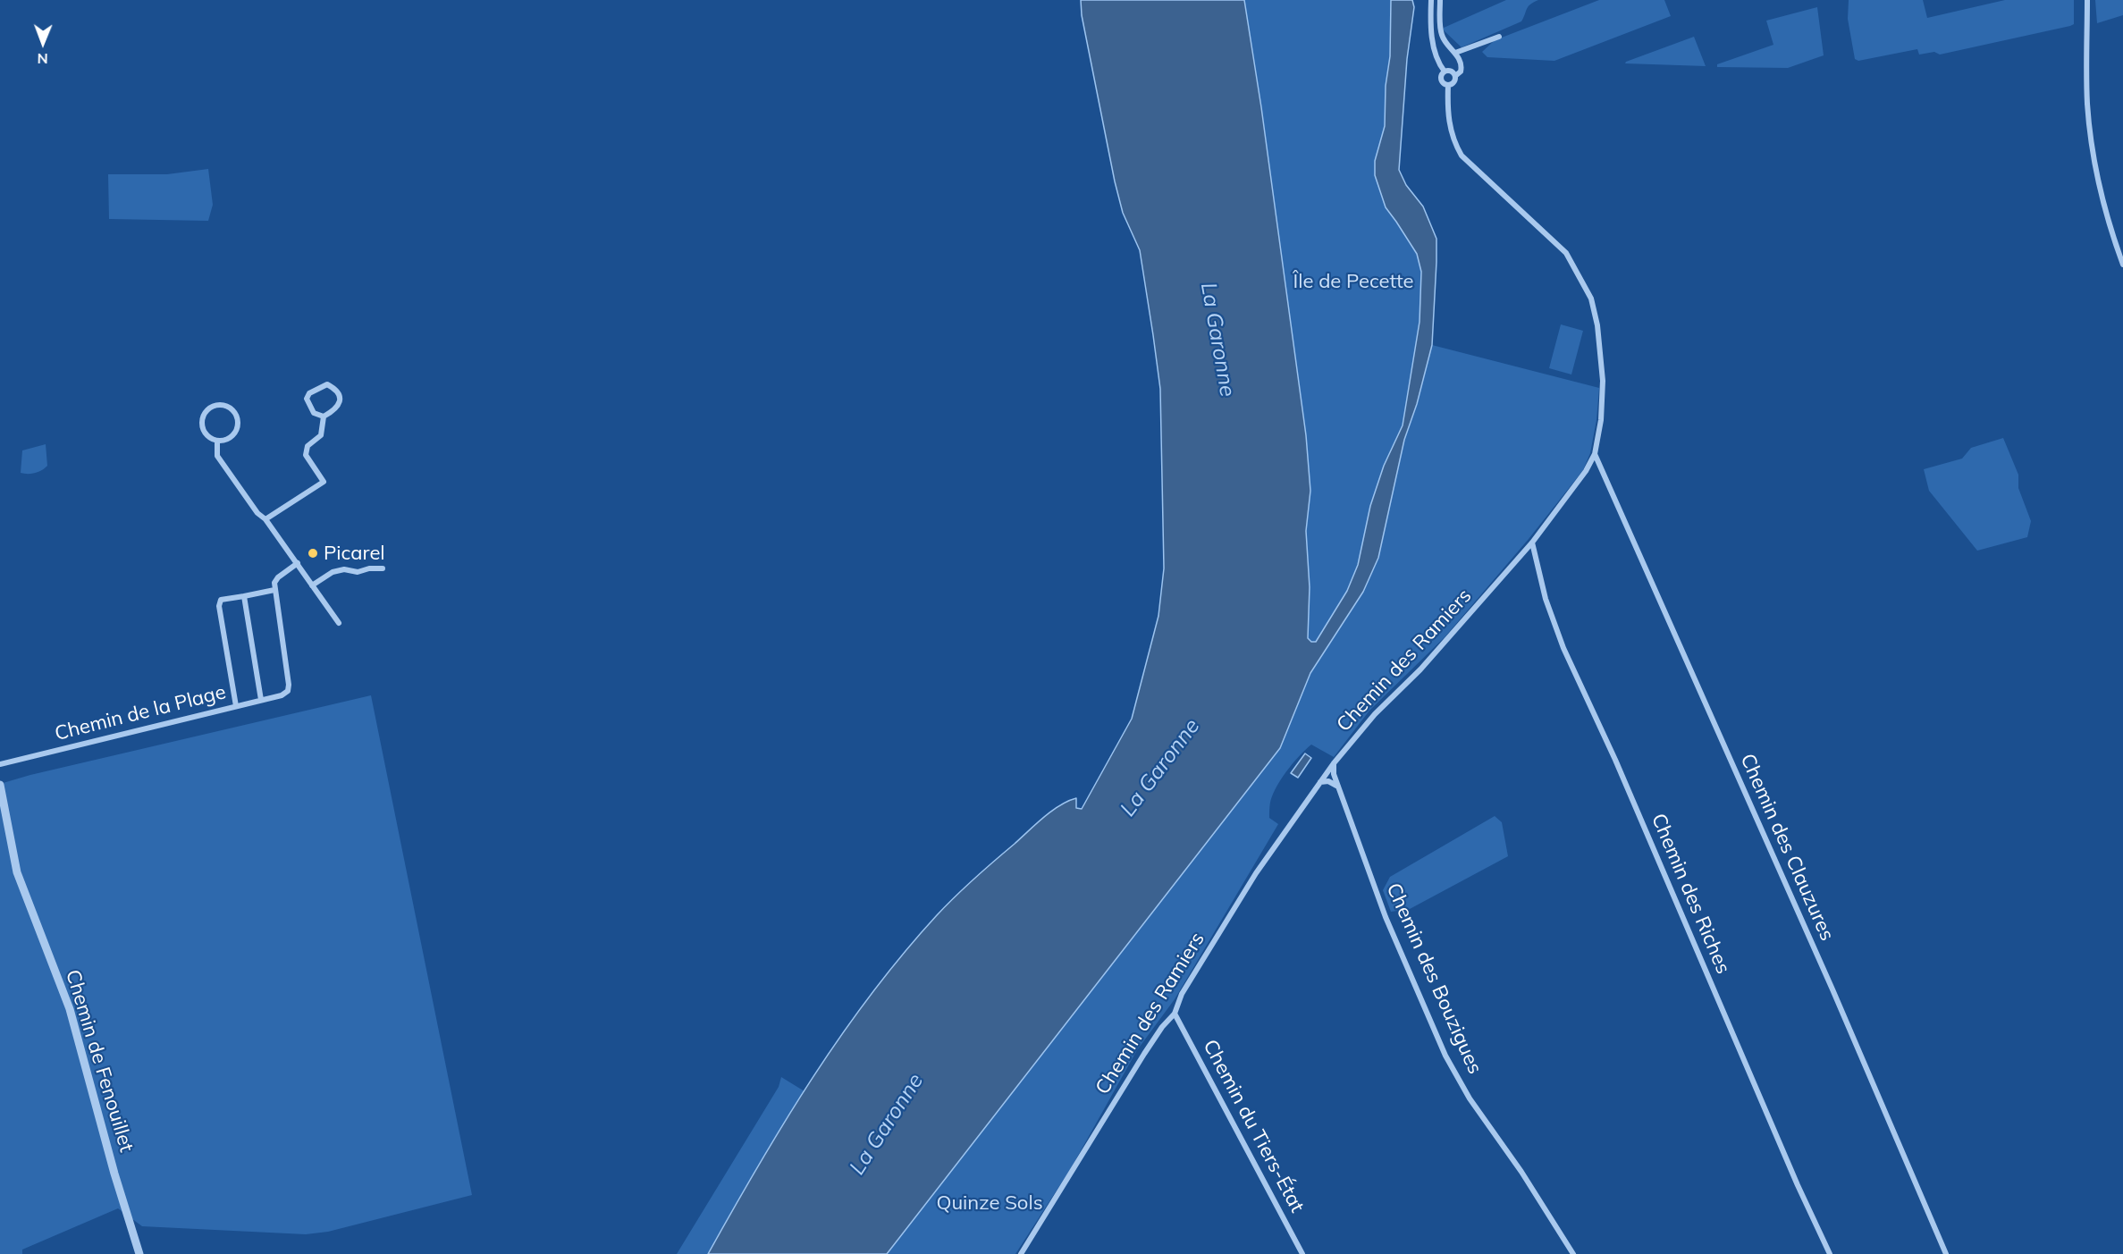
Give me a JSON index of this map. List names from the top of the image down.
{
  "streets": {
    "street": [
      "Chemin des Ramiers",
      "Chemin de la Plage",
      "Chemin des Clauzures",
      "Chemin des Riches",
      "Chemin des Bouzigues",
      "Chemin de Fenouillet",
      "Chemin du Tiers-État"
    ]
  },
  "crossings": [
    ["Chemin des Ramiers", "Chemin des Clauzures"],
    ["Chemin des Ramiers", "Chemin des Riches"],
    ["Chemin des Ramiers", "Chemin des Bouzigues"],
    ["Chemin des Ramiers", "Chemin du Tiers-État"]
  ],
  "water": ["La Garonne"],
  "parks": ["Île de Pecette", "Quinze Sols"],
  "places": ["Picarel"],
  "north": "bottom"
}
